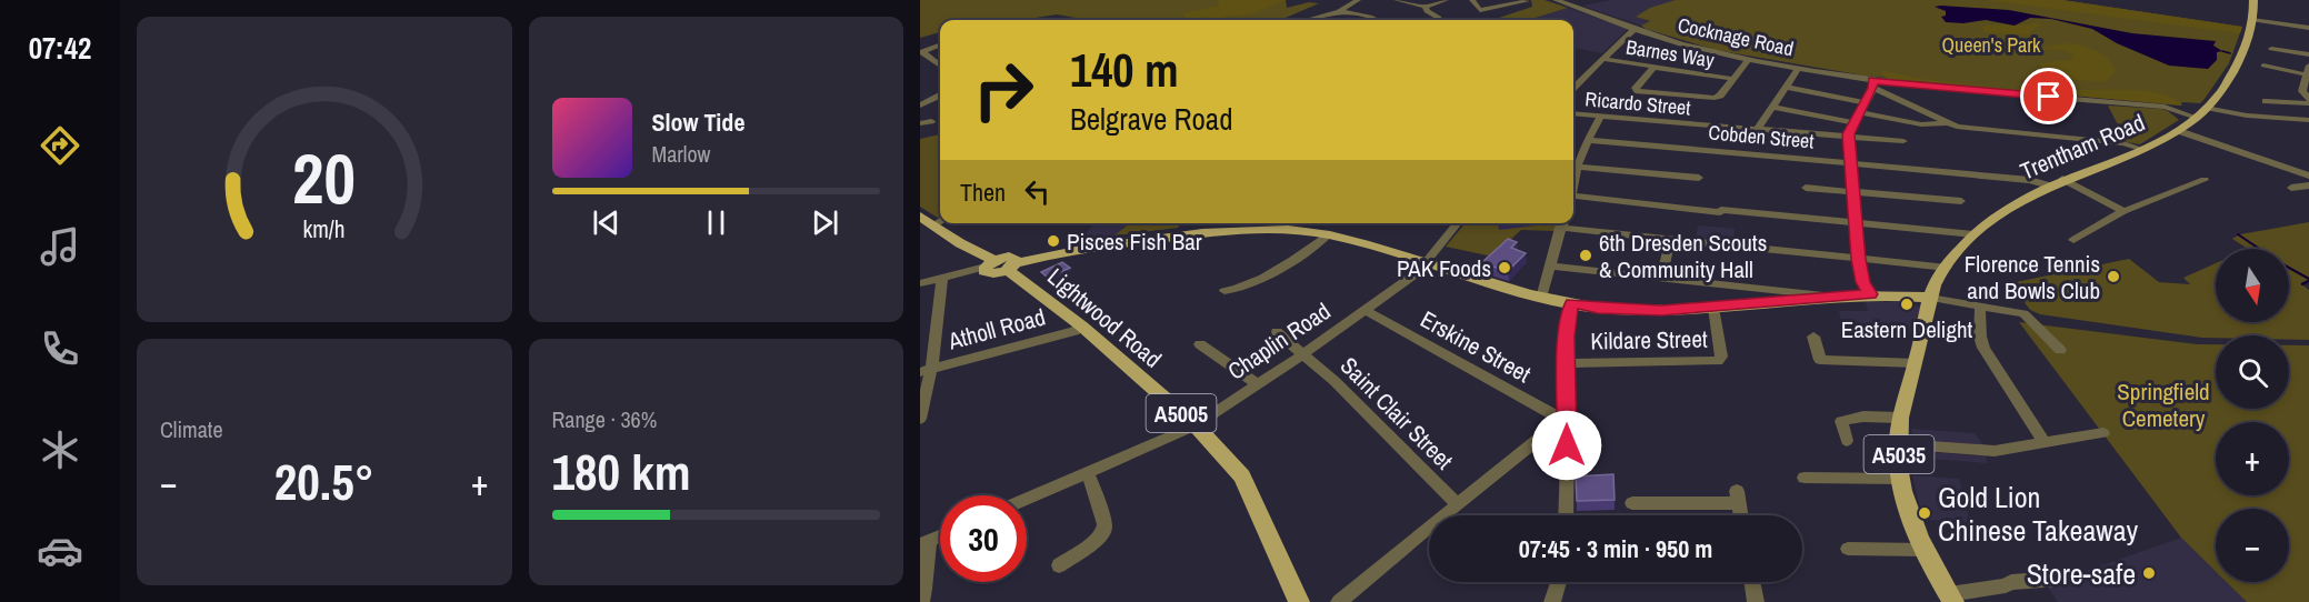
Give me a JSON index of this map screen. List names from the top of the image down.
{
  "streets": {
    "main road": [
      "Trentham Road",
      "Lightwood Road",
      "A5005",
      "A5035"
    ],
    "street": [
      "Cocknage Road",
      "Barnes Way",
      "Ricardo Street",
      "Cobden Street",
      "Atholl Road",
      "Kildare Street",
      "Chaplin Road",
      "Erskine Street",
      "Saint Clair Street"
    ]
  },
  "crossings": [
    ["Cobden Street", "Trentham Road"],
    ["Lightwood Road", "Atholl Road"],
    ["Lightwood Road", "Chaplin Road"],
    ["Chaplin Road", "Erskine Street"],
    ["Chaplin Road", "Saint Clair Street"]
  ],
  "parks": ["Queen's Park", "Springfield Cemetery"],
  "places": [
    "Pisces Fish Bar",
    "6th Dresden Scouts & Community Hall",
    "PAK Foods",
    "Florence Tennis and Bowls Club",
    "Eastern Delight",
    "Gold Lion Chinese Takeaway",
    "Store-safe"
  ],
  "north": "bottom",
  "page": {
    "tabs": "07:42",
    "turn": ["140 m", "Belgrave Road"],
    "song": ["Slow Tide", "Marlow"],
    "then": "Then",
    "map_buttons": ["+", "−"],
    "tile": [
      "Climate",
      ["Range · 36%", "180 km"]
    ],
    "heat": ["−", "20.5°", "+"],
    "limit": "30",
    "trip": "07:45 · 3 min · 950 m",
    "gauge": ["20", "km/h"]
  }
}
